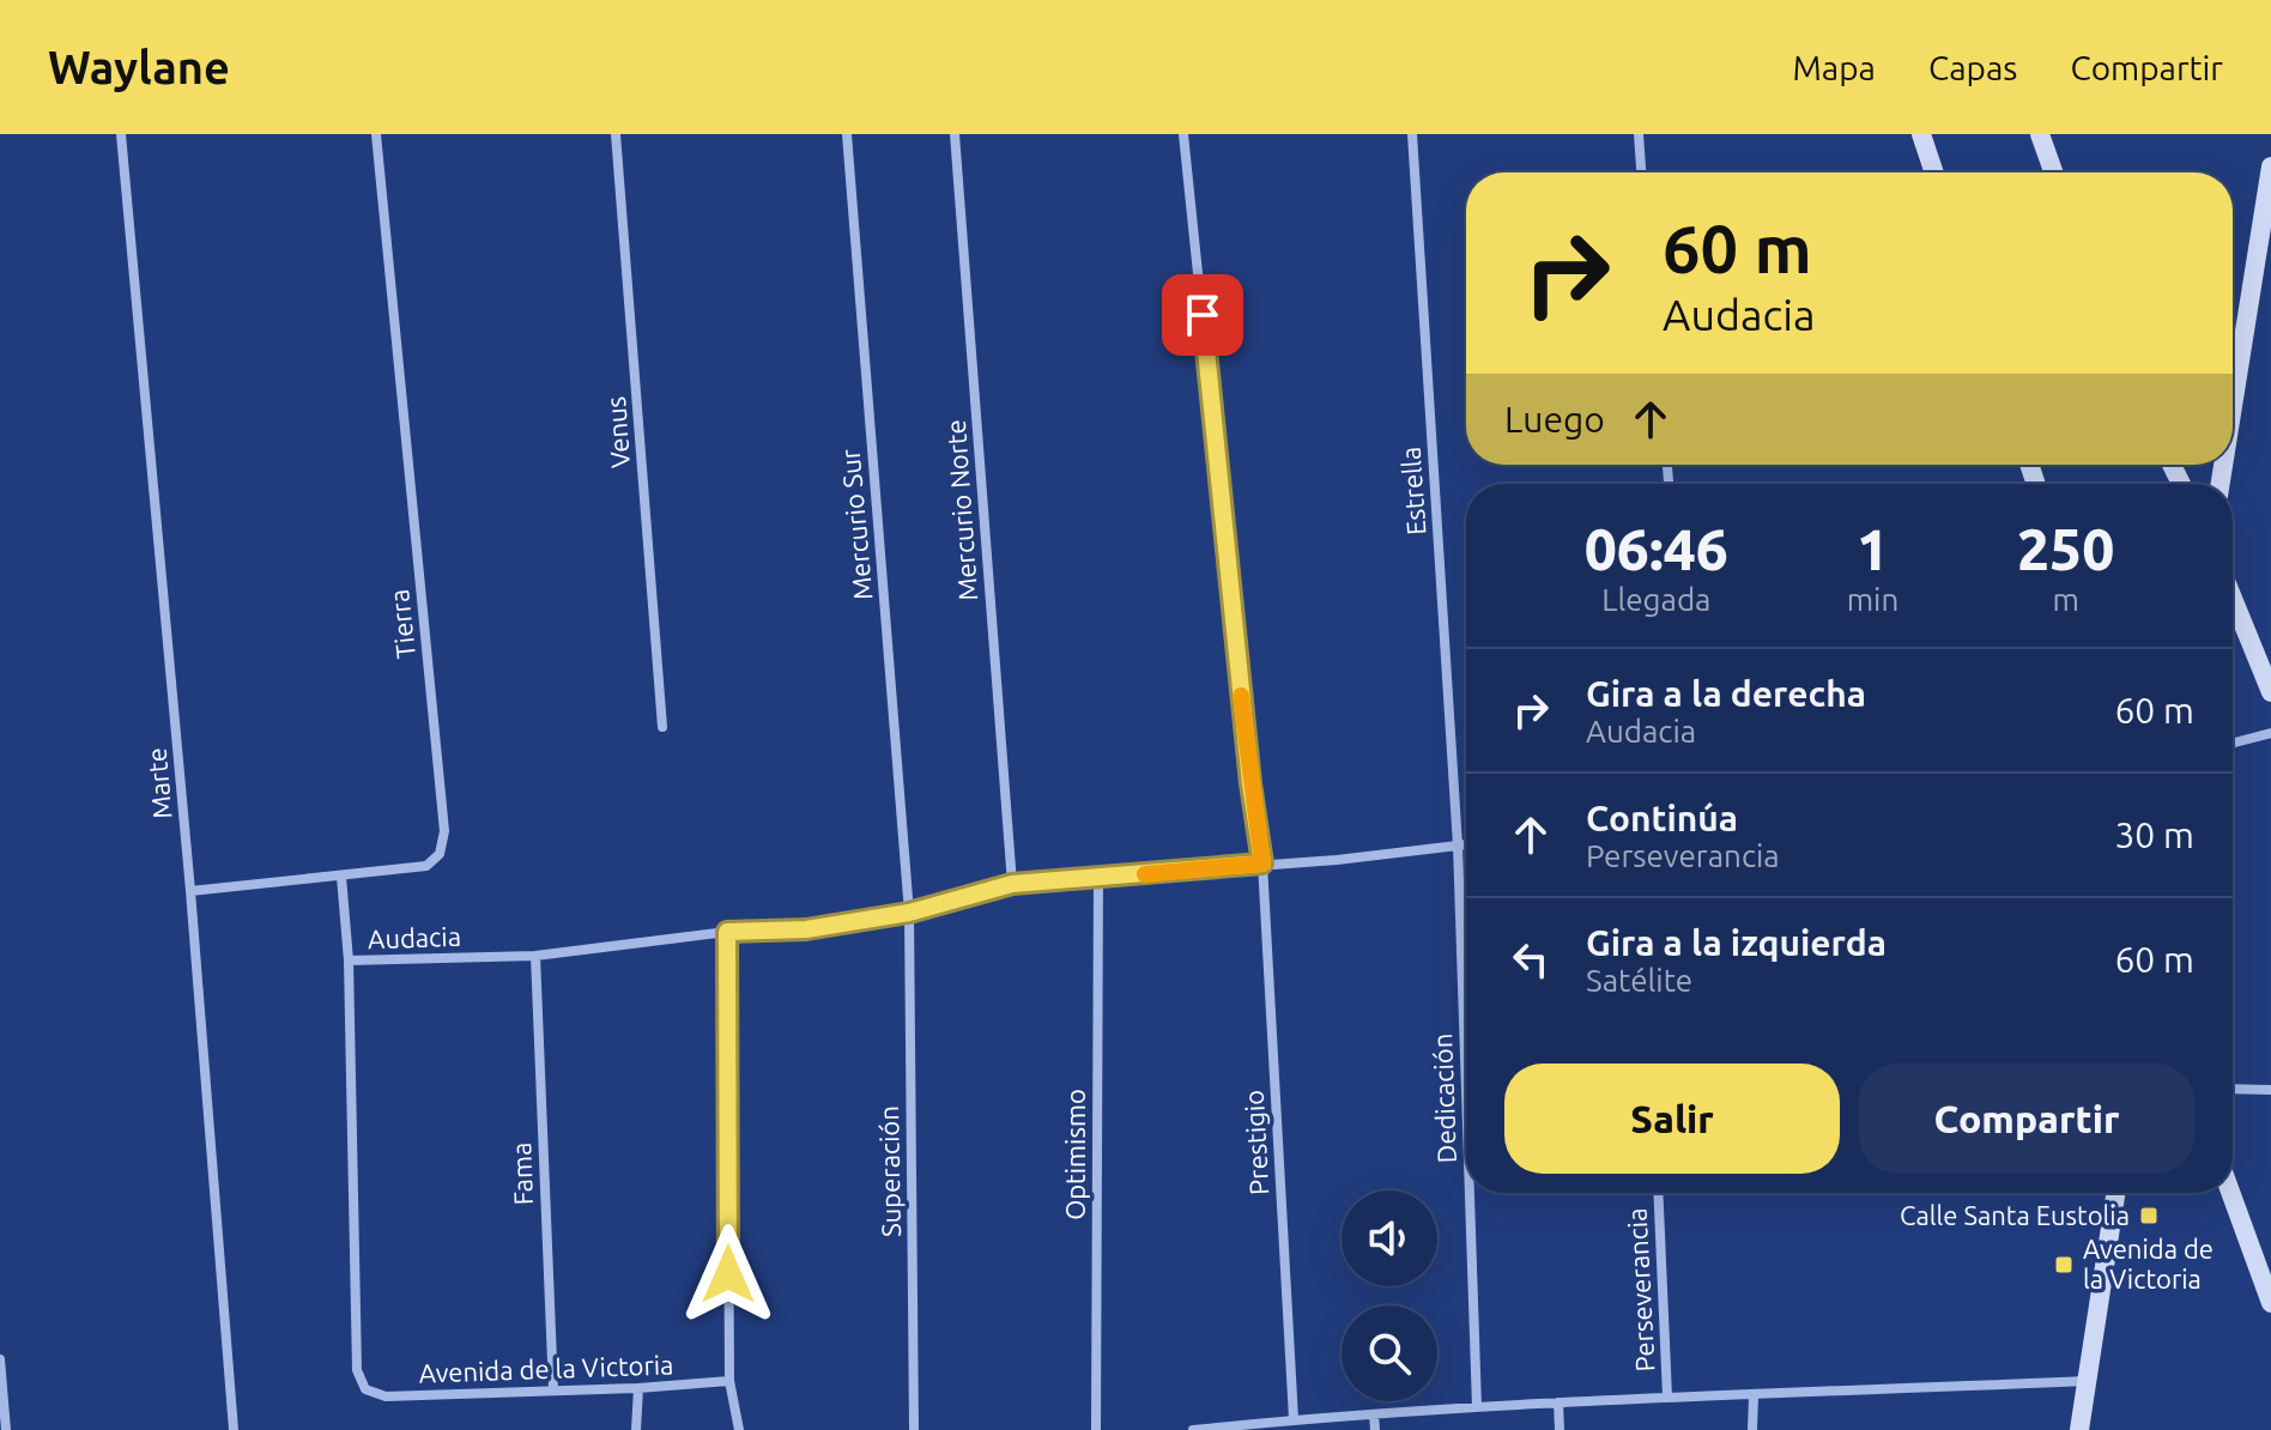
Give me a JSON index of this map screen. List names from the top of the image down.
{
  "streets": {
    "street": [
      "Venus",
      "Estrella",
      "Mercurio Norte",
      "Mercurio Sur",
      "Tierra",
      "Marte",
      "Audacia",
      "Dedicación",
      "Prestigio",
      "Optimismo",
      "Superación",
      "Fama",
      "Perseverancia",
      "Avenida de la Victoria"
    ]
  },
  "crossings": [
    ["Estrella", "Dedicación"],
    ["Mercurio Sur", "Audacia"],
    ["Mercurio Sur", "Superación"],
    ["Tierra", "Marte"],
    ["Audacia", "Superación"],
    ["Audacia", "Fama"],
    ["Audacia", "Avenida de la Victoria"],
    ["Fama", "Avenida de la Victoria"]
  ],
  "places": {
    "transit": ["Calle Santa Eustolia", "Avenida de la Victoria"]
  },
  "page": {
    "header": "Waylane",
    "nav": ["Mapa", "Capas", "Compartir"],
    "turn": ["60 m", "Audacia"],
    "then": "Luego",
    "eta": [
      "06:46",
      "Llegada",
      "1",
      "min",
      "250",
      "m"
    ],
    "list": [
      {
        "name": "Gira a la derecha",
        "note": "Audacia",
        "value": "60 m"
      },
      {
        "name": "Continúa",
        "note": "Perseverancia",
        "value": "30 m"
      },
      {
        "name": "Gira a la izquierda",
        "note": "Satélite",
        "value": "60 m"
      }
    ],
    "buttons": ["Salir", "Compartir"]
  }
}
